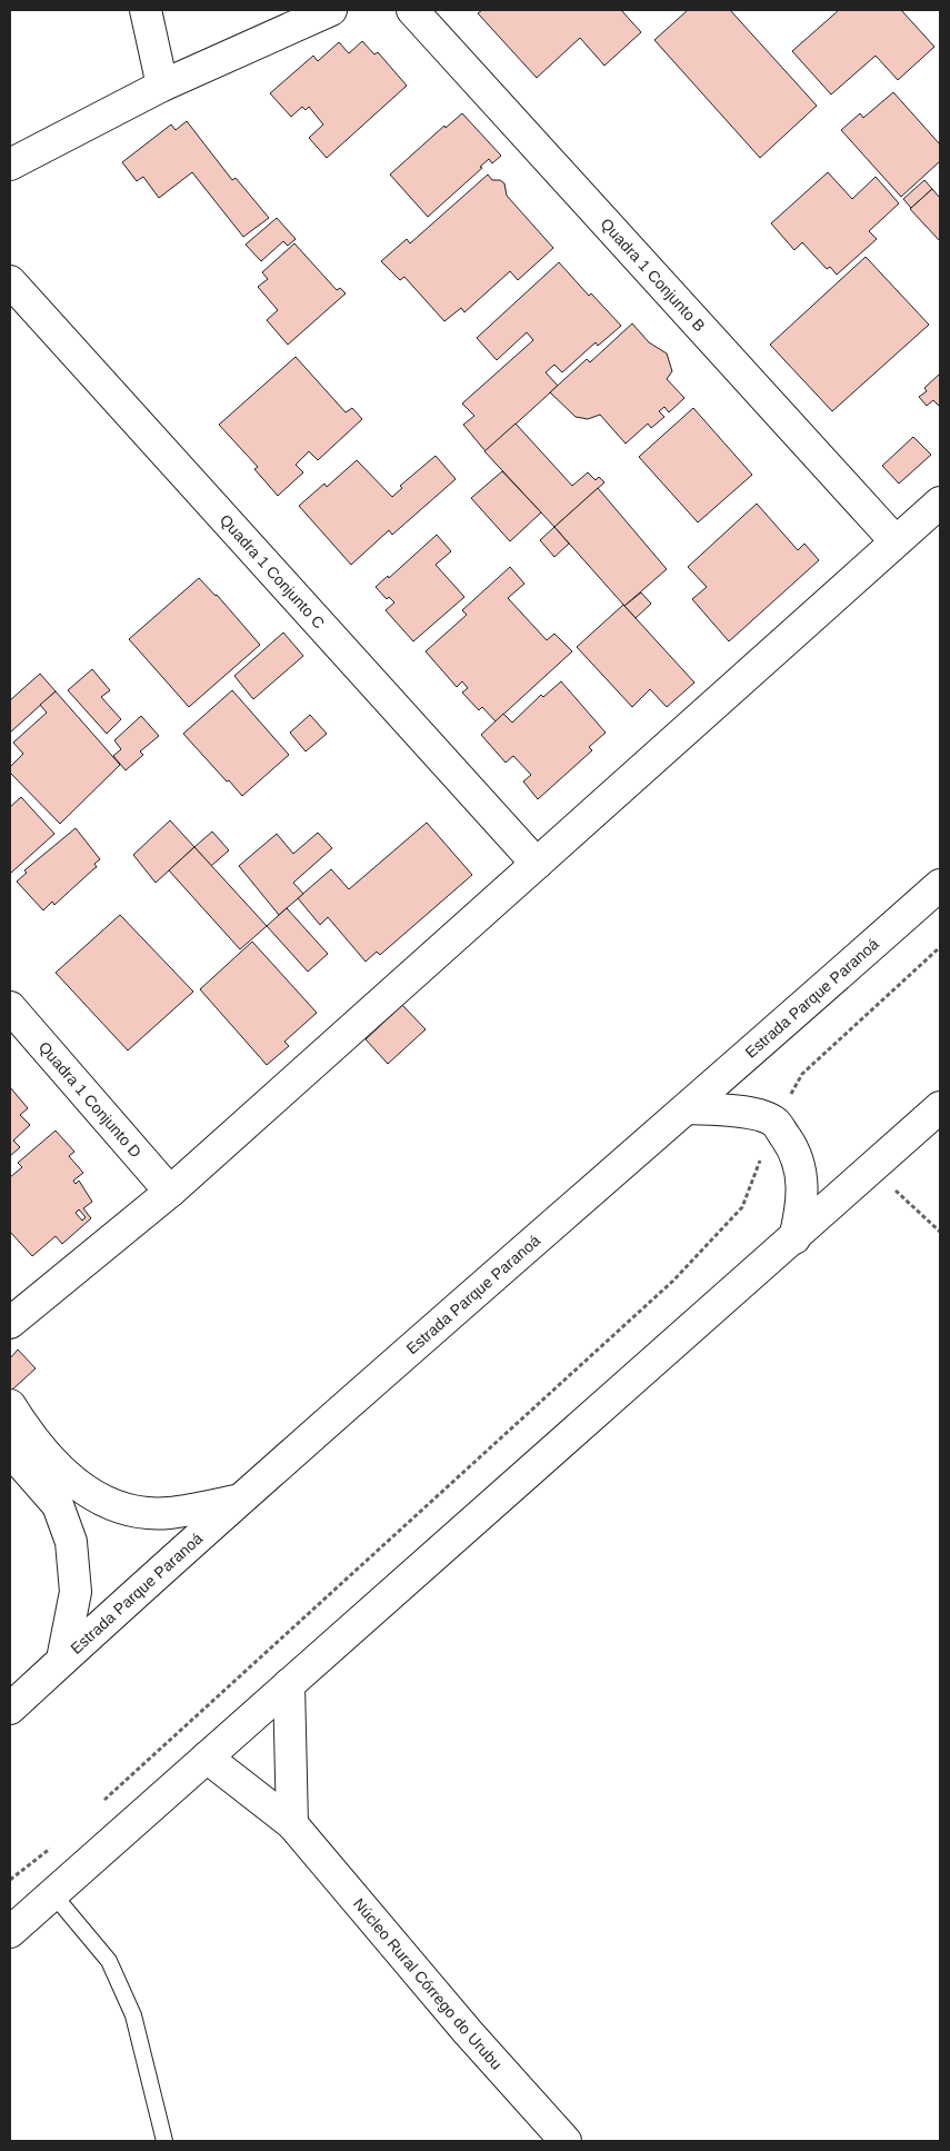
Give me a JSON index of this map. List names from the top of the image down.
{
  "streets": {
    "street": [
      "Quadra 1 Conjunto B",
      "Quadra 1 Conjunto C",
      "Estrada Parque Paranoá",
      "Quadra 1 Conjunto D",
      "Núcleo Rural Córrego do Urubu"
    ]
  }
}
